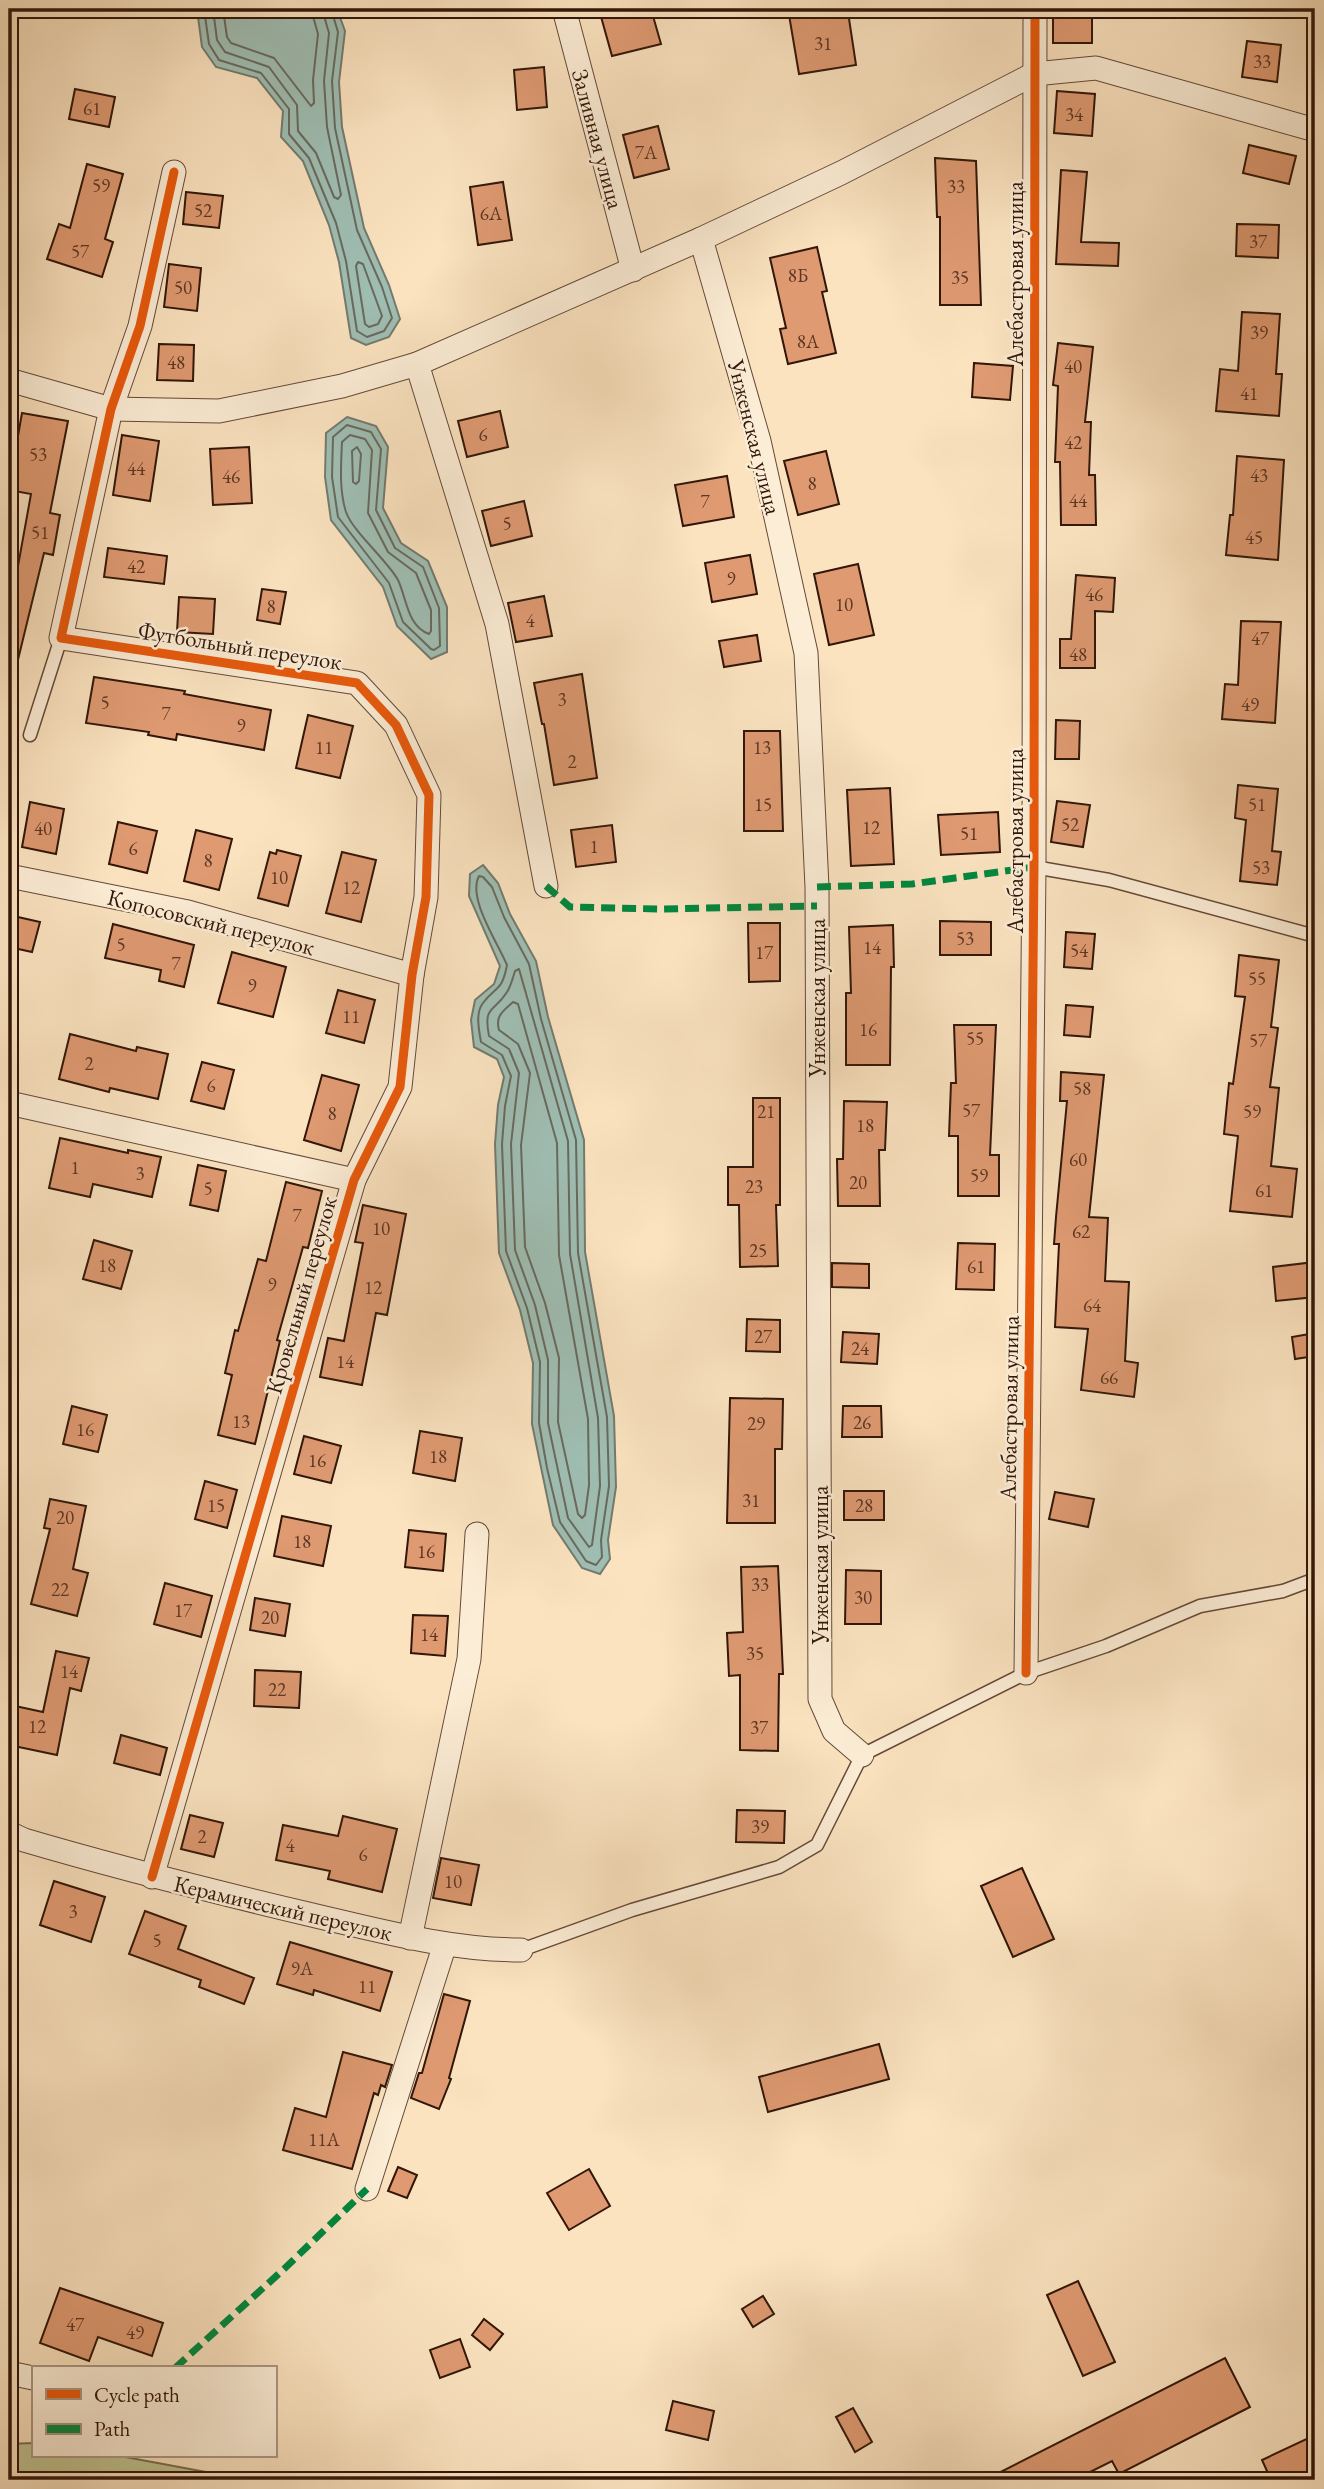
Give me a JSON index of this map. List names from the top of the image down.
{
  "streets": {
    "street": [
      "Заливная улица",
      "Алебастровая улица",
      "Унженская улица",
      "Футбольный переулок",
      "Копосовский переулок",
      "Кровельный переулок",
      "Керамический переулок"
    ]
  },
  "crossings": [
    ["Футбольный переулок", "Кровельный переулок"],
    ["Копосовский переулок", "Кровельный переулок"],
    ["Кровельный переулок", "Керамический переулок"]
  ],
  "house_numbers": [
    "31",
    "33",
    "61",
    "34",
    "7А",
    "59",
    "33",
    "52",
    "6А",
    "37",
    "57",
    "8Б",
    "35",
    "50",
    "39",
    "8А",
    "48",
    "40",
    "41",
    "6",
    "42",
    "53",
    "44",
    "43",
    "46",
    "8",
    "44",
    "7",
    "5",
    "51",
    "45",
    "42",
    "9",
    "46",
    "10",
    "8",
    "4",
    "47",
    "48",
    "3",
    "5",
    "49",
    "7",
    "9",
    "11",
    "13",
    "2",
    "15",
    "51",
    "52",
    "12",
    "40",
    "51",
    "1",
    "6",
    "8",
    "53",
    "10",
    "12",
    "53",
    "5",
    "14",
    "54",
    "17",
    "7",
    "55",
    "9",
    "11",
    "16",
    "55",
    "57",
    "2",
    "6",
    "58",
    "57",
    "21",
    "59",
    "8",
    "18",
    "60",
    "1",
    "3",
    "59",
    "20",
    "23",
    "5",
    "61",
    "7",
    "10",
    "62",
    "25",
    "18",
    "61",
    "9",
    "12",
    "64",
    "27",
    "24",
    "14",
    "66",
    "13",
    "26",
    "29",
    "16",
    "18",
    "16",
    "31",
    "15",
    "28",
    "20",
    "18",
    "16",
    "33",
    "22",
    "30",
    "17",
    "20",
    "14",
    "35",
    "14",
    "22",
    "12",
    "37",
    "39",
    "2",
    "4",
    "6",
    "10",
    "3",
    "5",
    "9А",
    "11",
    "11А",
    "47",
    "49"
  ],
  "legend": ["Cycle path", "Path"]
}
